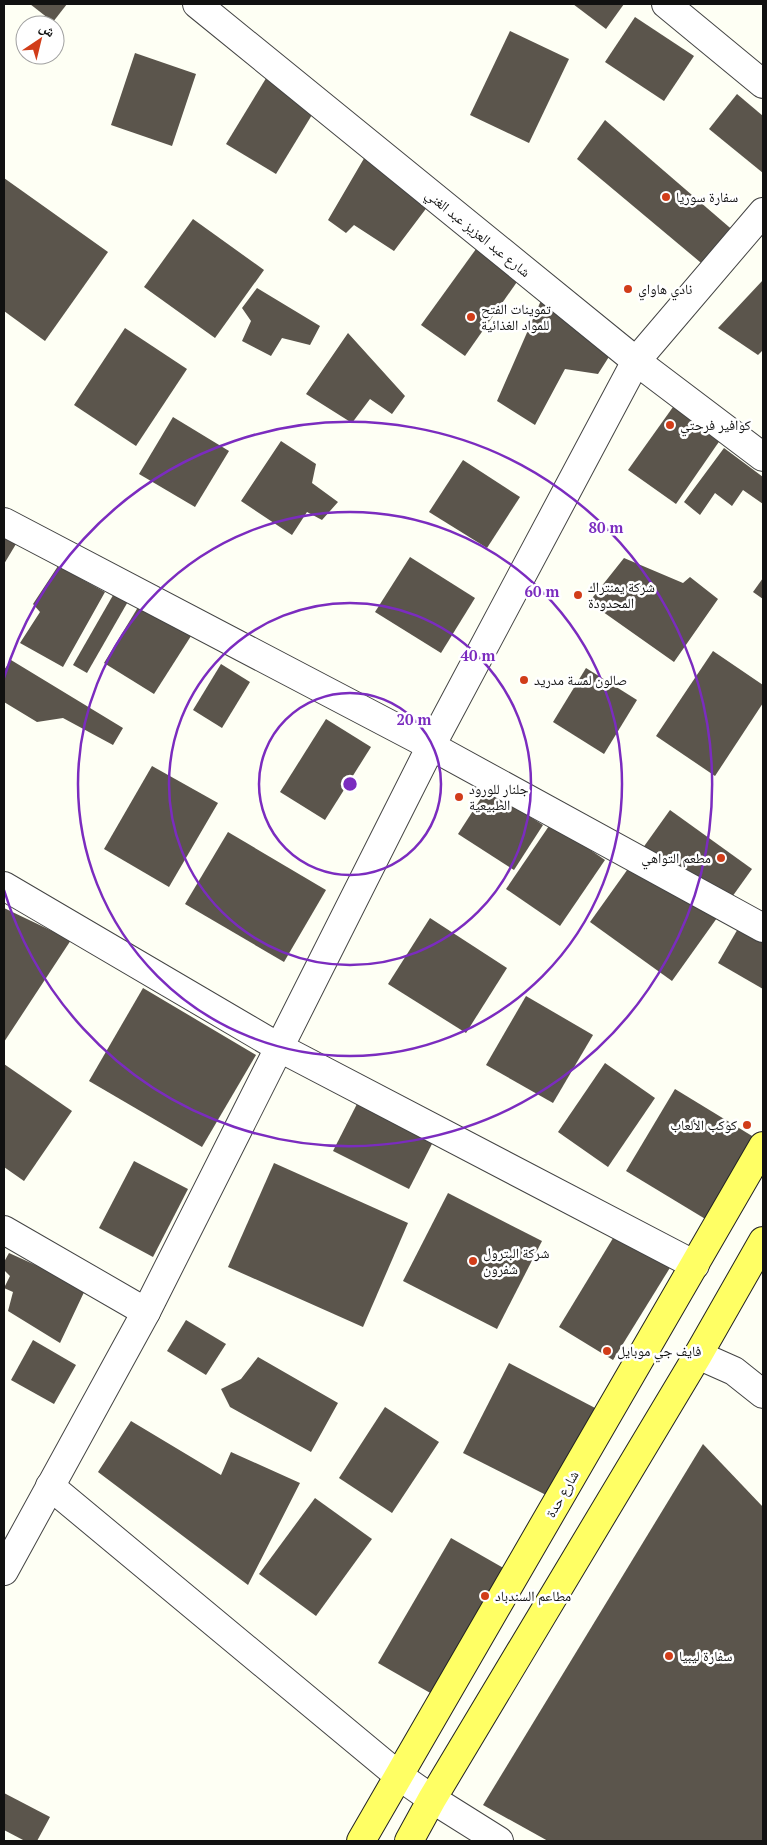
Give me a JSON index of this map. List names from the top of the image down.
{
  "streets": {
    "main road": ["شارع حدة"],
    "street": ["شارع عبد العزيز عبد الغني"]
  },
  "places": [
    "سفارة سوريا",
    "نادي هاواي",
    "تموينات الفتح للمواد الغذائية",
    "كوافير فرحتي",
    "شركة يمنتراك المحدودة",
    "صالون لمسة مدريد",
    "جلنار للورود الطبيعية",
    "مطعم التواهي",
    "كوكب الألعاب",
    "شركة البترول شفرون",
    "فايف جي موبايل",
    "مطاعم السندباد",
    "سفارة ليبيا"
  ],
  "north": "top right",
  "rings": [
    "80 m",
    "60 m",
    "40 m",
    "20 m"
  ]
}
